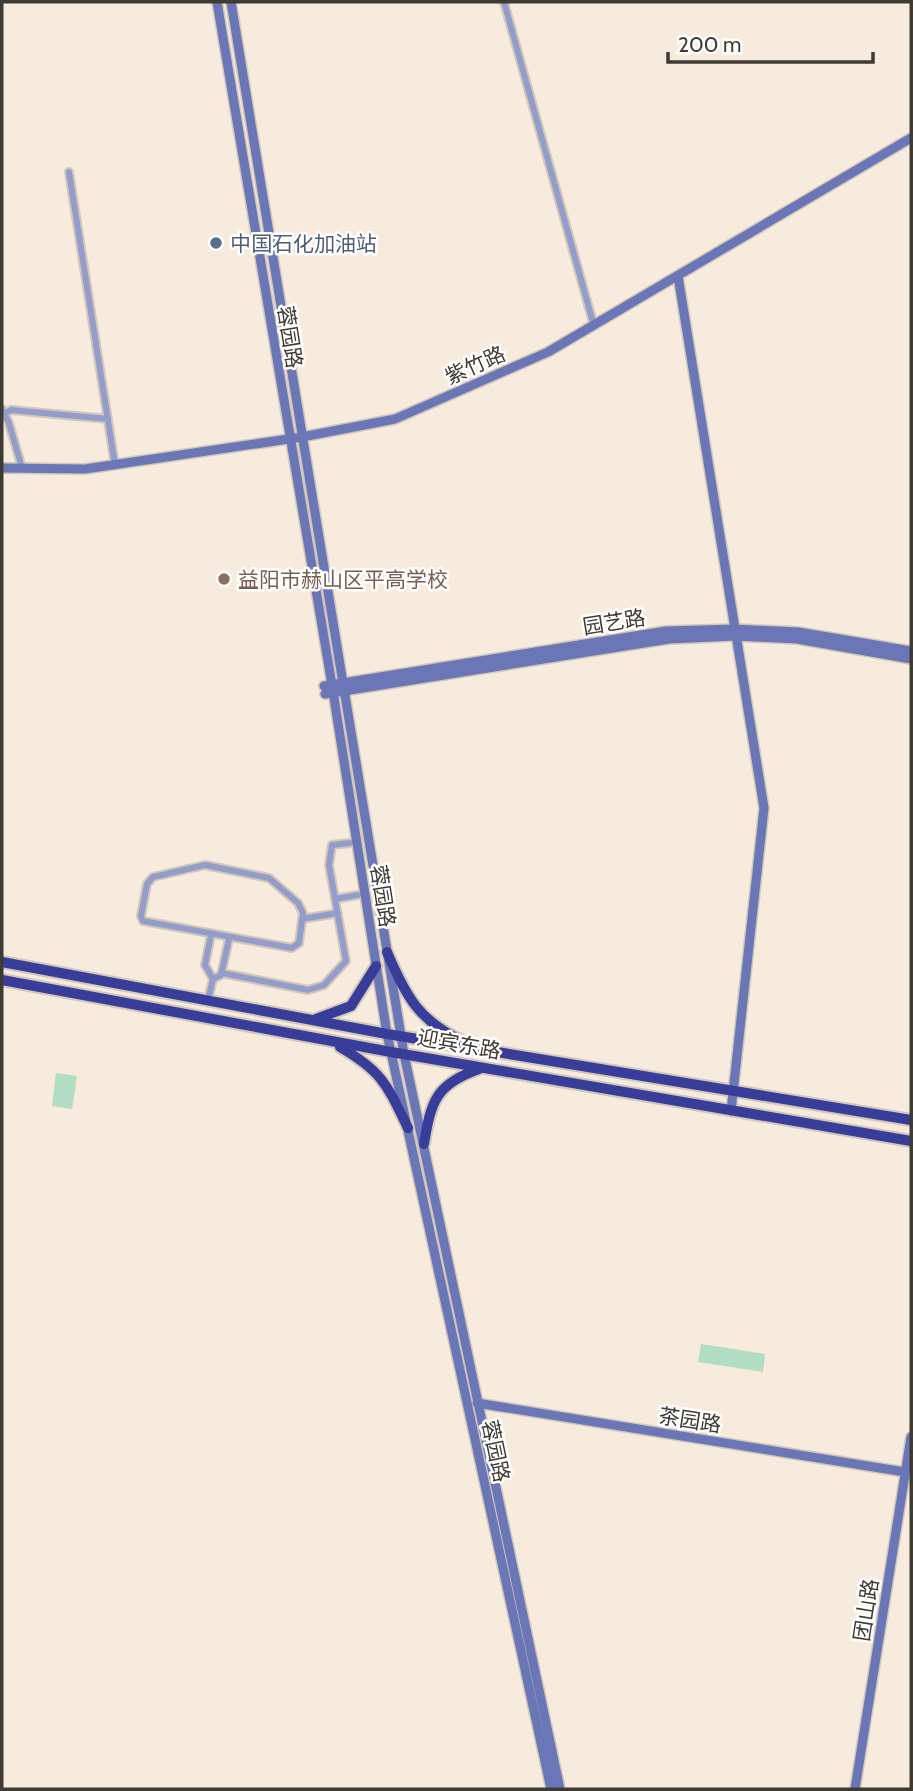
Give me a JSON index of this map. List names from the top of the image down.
{
  "streets": {
    "highway": ["迎宾东路"],
    "street": [
      "蓉园路",
      "紫竹路",
      "园艺路",
      "茶园路",
      "团山路"
    ]
  },
  "crossings": [
    ["蓉园路", "紫竹路"],
    ["蓉园路", "园艺路"],
    ["蓉园路", "迎宾东路"],
    ["蓉园路", "茶园路"],
    ["茶园路", "团山路"]
  ],
  "places": ["中国石化加油站", "益阳市赫山区平高学校"],
  "scale_bar": "200 m"
}
